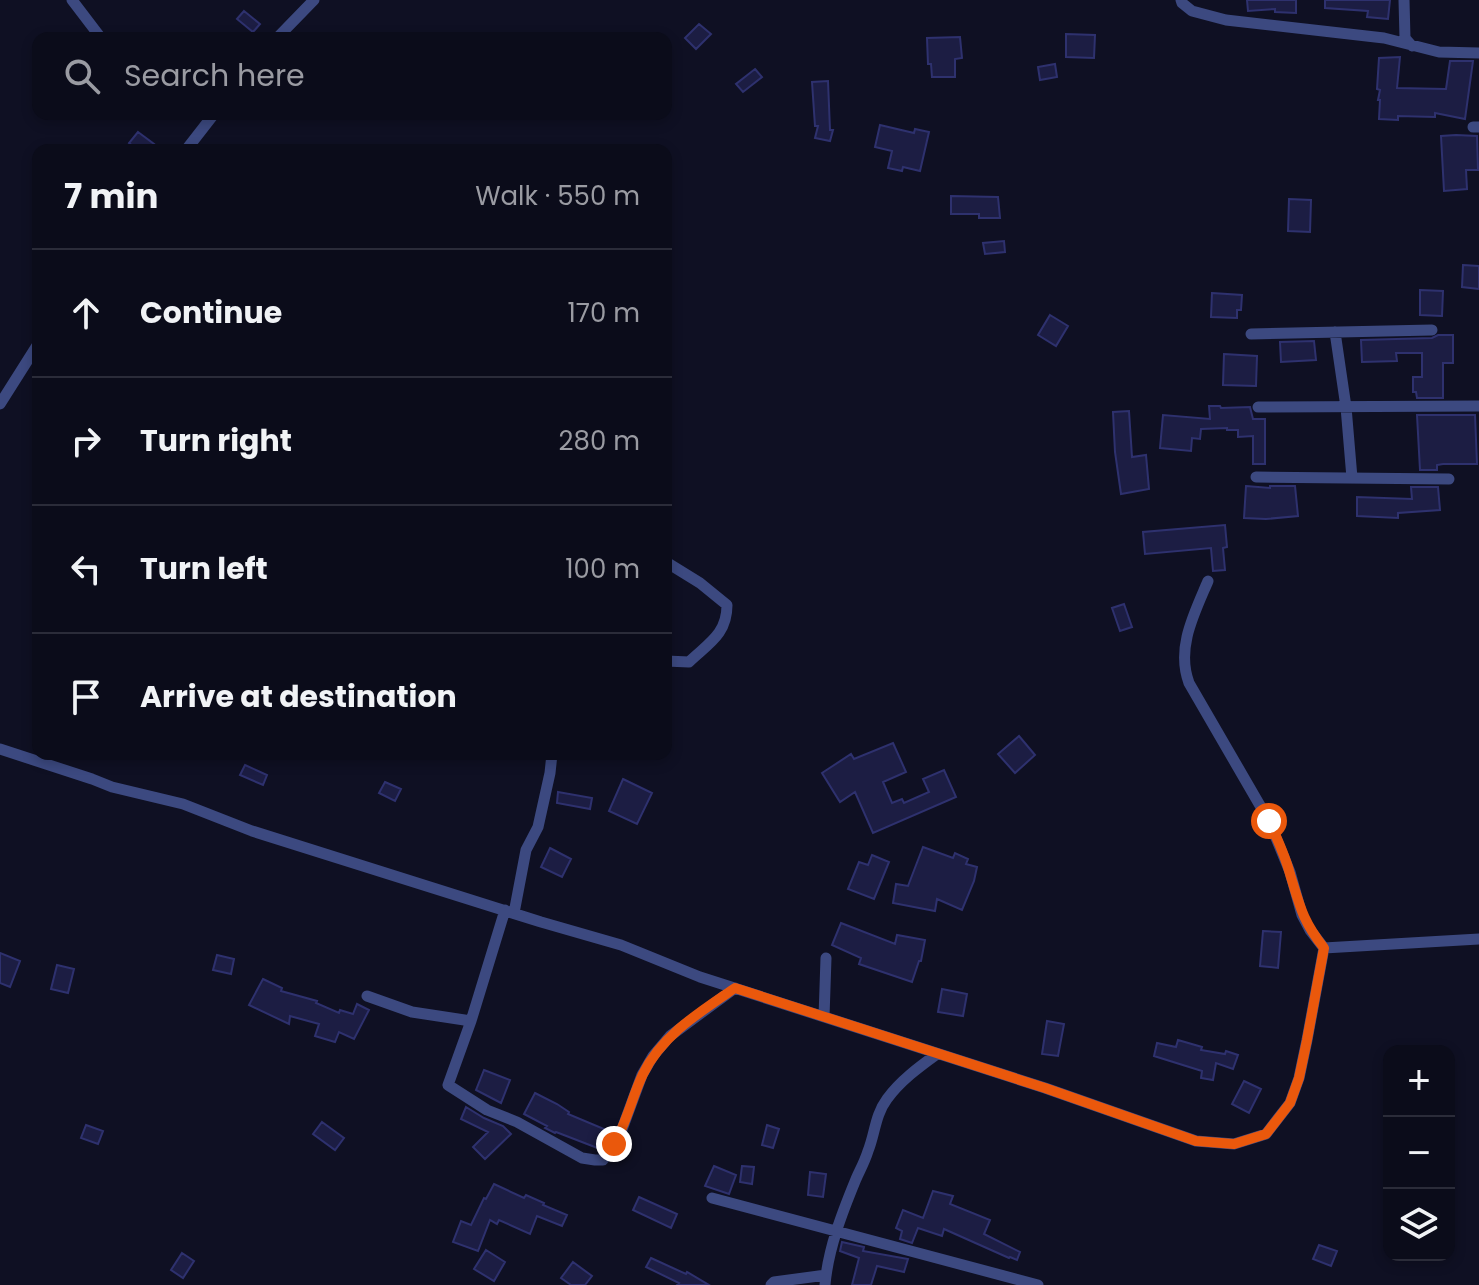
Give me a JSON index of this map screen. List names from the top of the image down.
{
  "page": {
    "search": "Search here",
    "heading": ["7 min", "Walk · 550 m"],
    "list": [
      ["Continue", "170 m"],
      ["Turn right", "280 m"],
      ["Turn left", "100 m"],
      "Arrive at destination"
    ],
    "map_buttons": ["+", "−"]
  }
}
